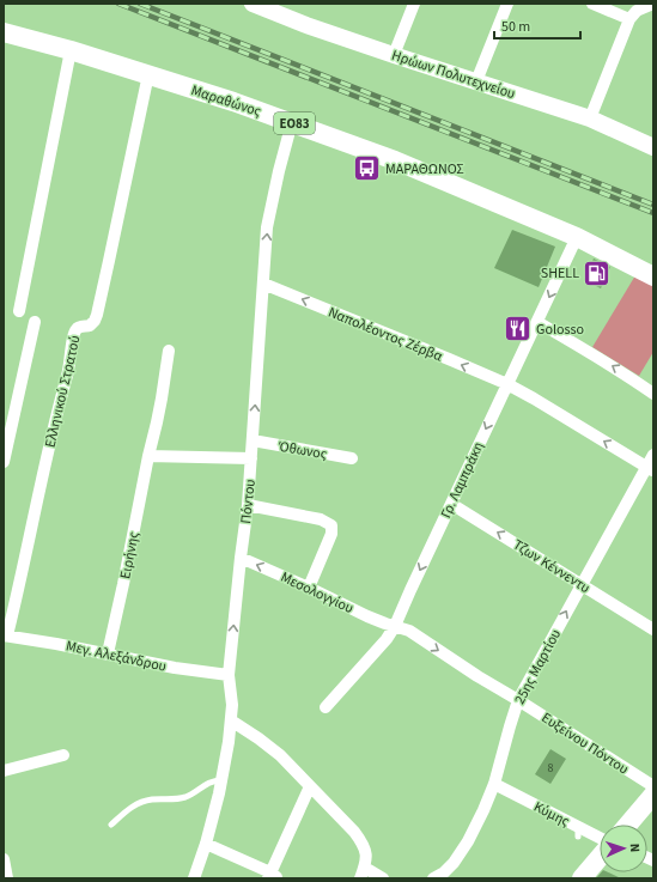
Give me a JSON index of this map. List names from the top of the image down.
{
  "streets": {
    "main road": ["Μαραθώνος", "ΕΟ83"],
    "street": [
      "Ηρώων Πολυτεχνείου",
      "Ναπολέοντος Ζέρβα",
      "Ελληνικού Στρατού",
      "Όθωνος",
      "Γρ. Λαμπράκη",
      "Πόντου",
      "Ειρήνης",
      "Τζων Κέννεντυ",
      "Μεσολογγίου",
      "Μεγ. Αλεξάνδρου",
      "25ης Μαρτίου",
      "Ευξείνου Πόντου",
      "Κύμης"
    ]
  },
  "crossings": [
    ["Μαραθώνος", "Ελληνικού Στρατού"],
    ["Μαραθώνος", "Γρ. Λαμπράκη"],
    ["Μαραθώνος", "Πόντου"],
    ["Ναπολέοντος Ζέρβα", "Γρ. Λαμπράκη"],
    ["Ναπολέοντος Ζέρβα", "Πόντου"],
    ["Ναπολέοντος Ζέρβα", "25ης Μαρτίου"],
    ["Ελληνικού Στρατού", "Μεγ. Αλεξάνδρου"],
    ["Όθωνος", "Πόντου"],
    ["Γρ. Λαμπράκη", "Τζων Κέννεντυ"],
    ["Γρ. Λαμπράκη", "Μεσολογγίου"],
    ["Γρ. Λαμπράκη", "Ευξείνου Πόντου"],
    ["Πόντου", "Μεσολογγίου"],
    ["Πόντου", "Μεγ. Αλεξάνδρου"],
    ["Ειρήνης", "Μεγ. Αλεξάνδρου"],
    ["Τζων Κέννεντυ", "25ης Μαρτίου"],
    ["Μεσολογγίου", "Ευξείνου Πόντου"],
    ["25ης Μαρτίου", "Ευξείνου Πόντου"],
    ["25ης Μαρτίου", "Κύμης"]
  ],
  "one_way": [
    "Γρ. Λαμπράκη",
    "Πόντου",
    "Τζων Κέννεντυ",
    "Μεσολογγίου",
    "Ευξείνου Πόντου"
  ],
  "places": {
    "bus stop": ["ΜΑΡΑΘΩΝΟΣ"],
    "fuel station": ["SHELL"],
    "restaurant": ["Golosso"]
  },
  "house_numbers": ["8"],
  "scale_bar": "50 m",
  "north": "right"
}
